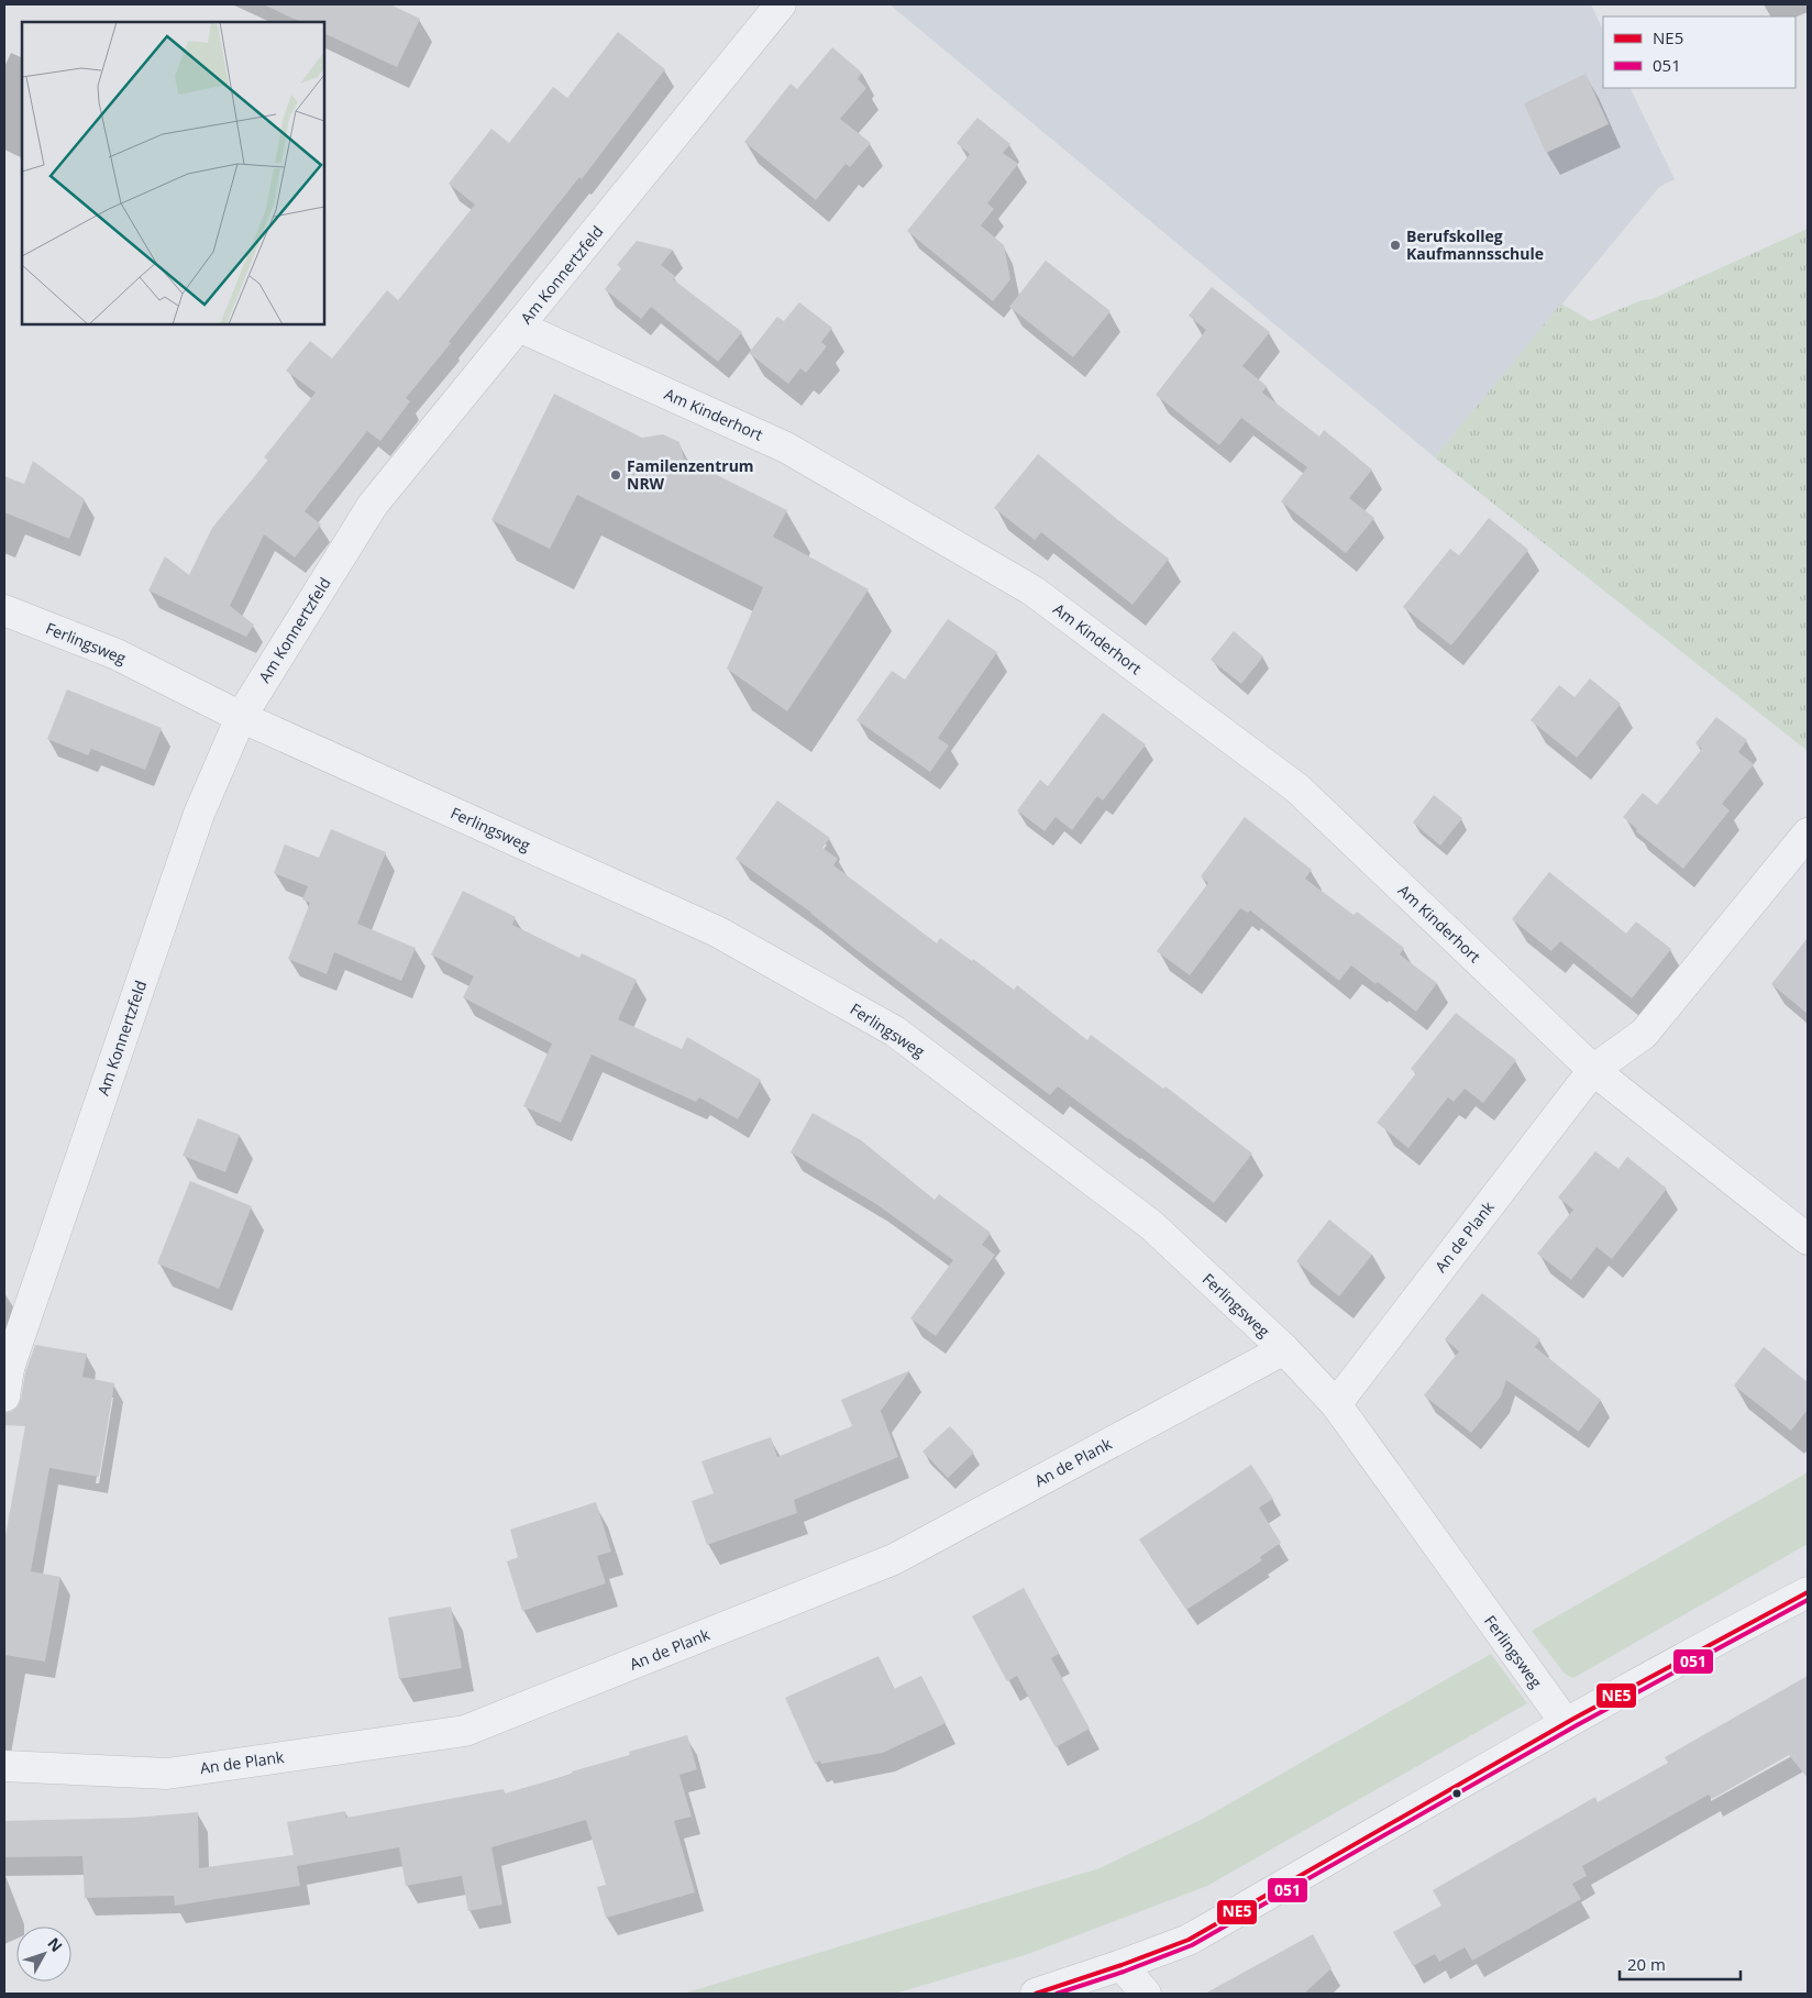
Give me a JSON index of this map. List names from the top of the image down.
{
  "streets": {
    "street": [
      "Am Konnertzfeld",
      "Am Kinderhort",
      "Ferlingsweg",
      "An de Plank"
    ]
  },
  "crossings": [
    ["Am Konnertzfeld", "Am Kinderhort"],
    ["Am Konnertzfeld", "Ferlingsweg"],
    ["Am Kinderhort", "An de Plank"],
    ["Ferlingsweg", "An de Plank"]
  ],
  "places": ["Berufskolleg Kaufmannsschule", "Familenzentrum NRW"],
  "lines": ["transit line NE5", "transit line 051"],
  "legend": ["NE5", "051"],
  "scale_bar": "20 m",
  "north": "top right"
}
